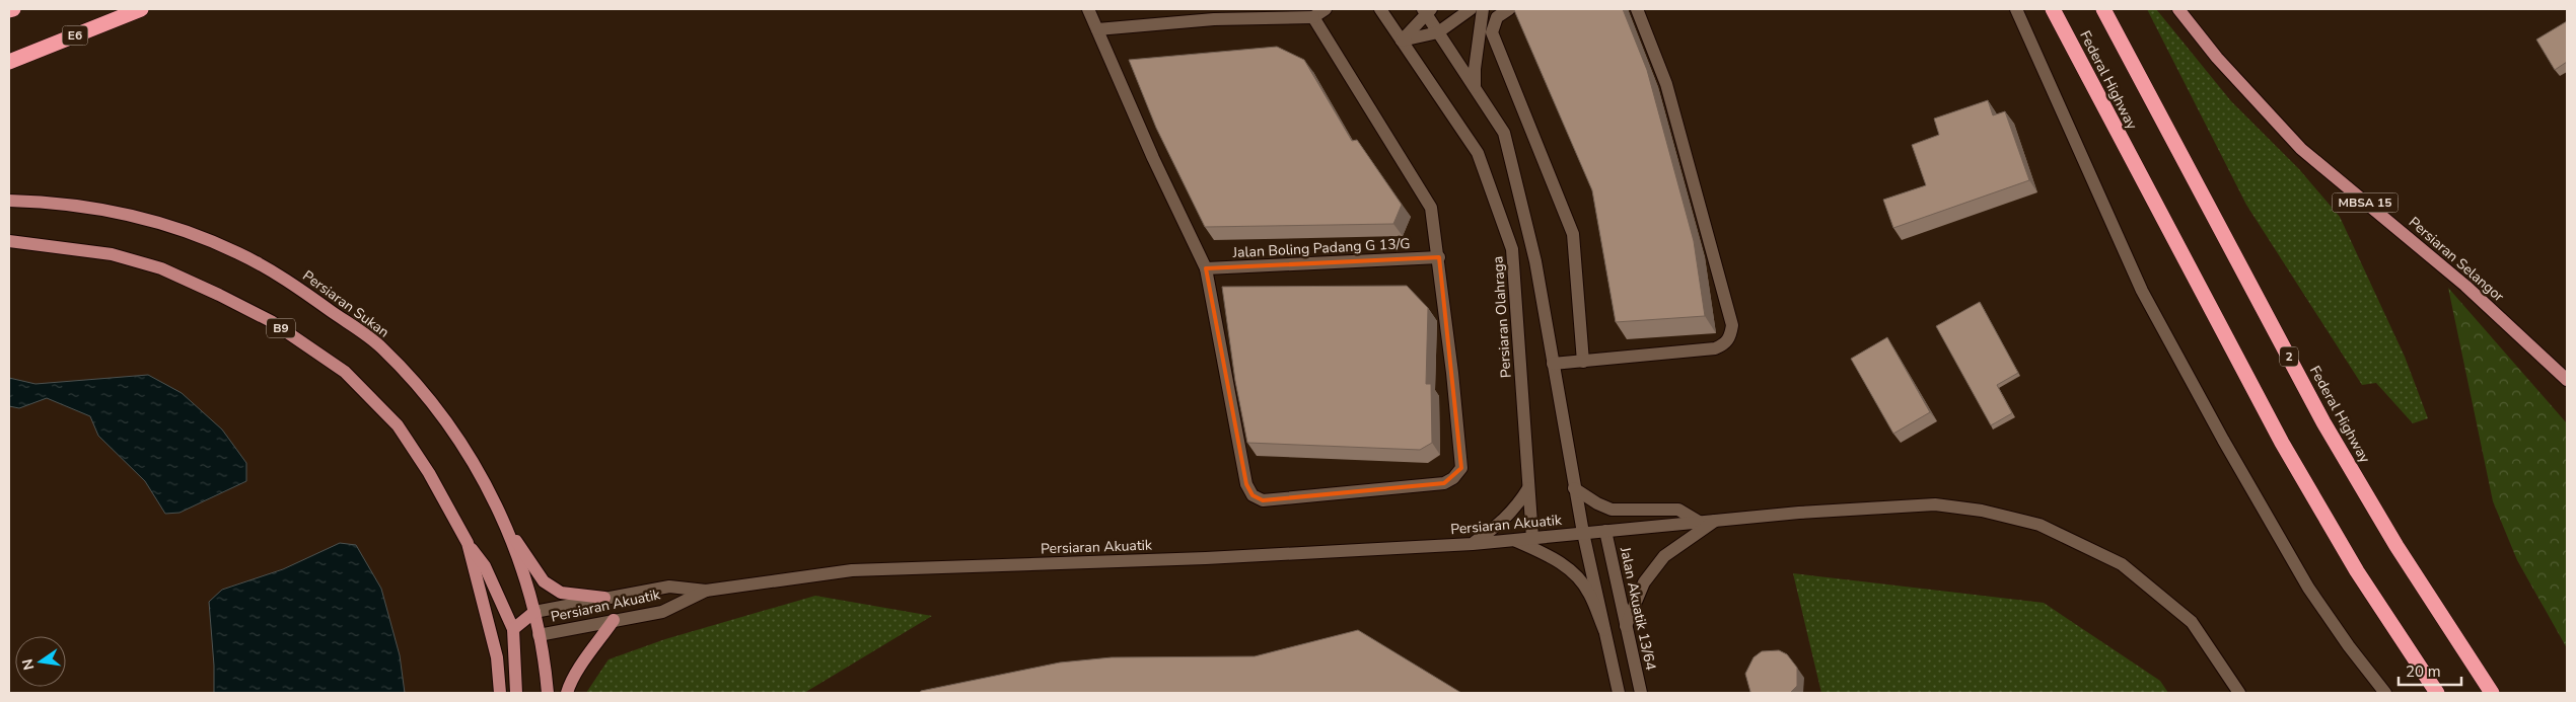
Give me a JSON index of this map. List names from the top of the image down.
{
  "streets": {
    "highway": ["E6", "Federal Highway", "2"],
    "main road": [
      "MBSA 15",
      "Persiaran Selangor",
      "Persiaran Sukan",
      "B9"
    ],
    "street": [
      "Jalan Boling Padang G 13/G",
      "Persiaran Olahraga",
      "Persiaran Akuatik",
      "Jalan Akuatik 13/64"
    ]
  },
  "crossings": [
    ["Persiaran Sukan", "Persiaran Akuatik"],
    ["Persiaran Olahraga", "Persiaran Akuatik"],
    ["Persiaran Akuatik", "Jalan Akuatik 13/64"]
  ],
  "scale_bar": "20 m",
  "north": "left"
}
